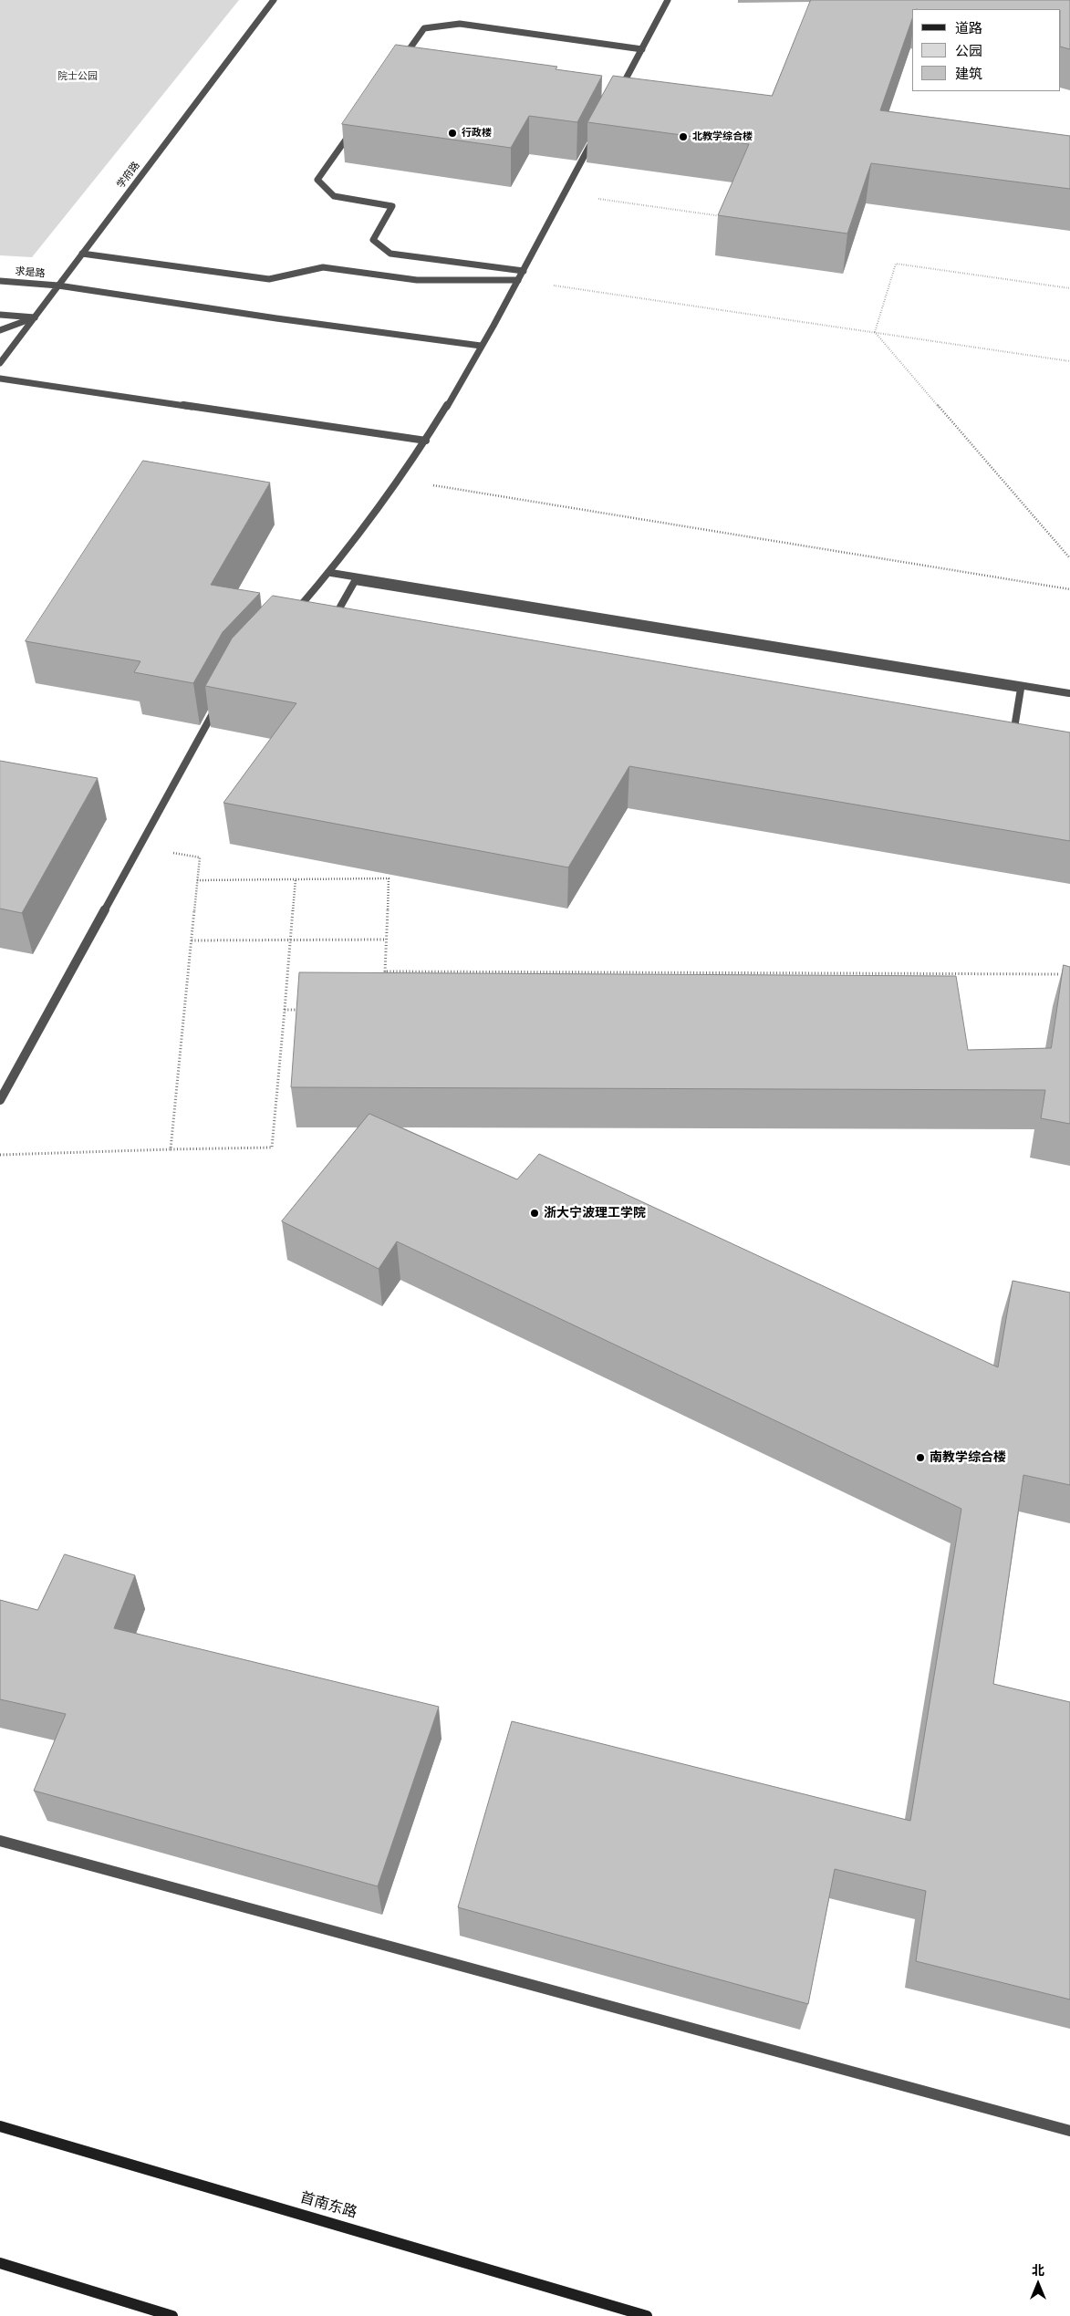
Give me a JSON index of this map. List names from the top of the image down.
{
  "streets": {
    "main road": ["首南东路"],
    "street": ["学府路", "求是路"]
  },
  "crossings": [
    ["学府路", "求是路"]
  ],
  "parks": ["院士公园"],
  "places": [
    "行政楼",
    "北教学综合楼",
    "浙大宁波理工学院",
    "南教学综合楼"
  ],
  "legend": ["道路", "公园", "建筑"],
  "north": "top"
}
